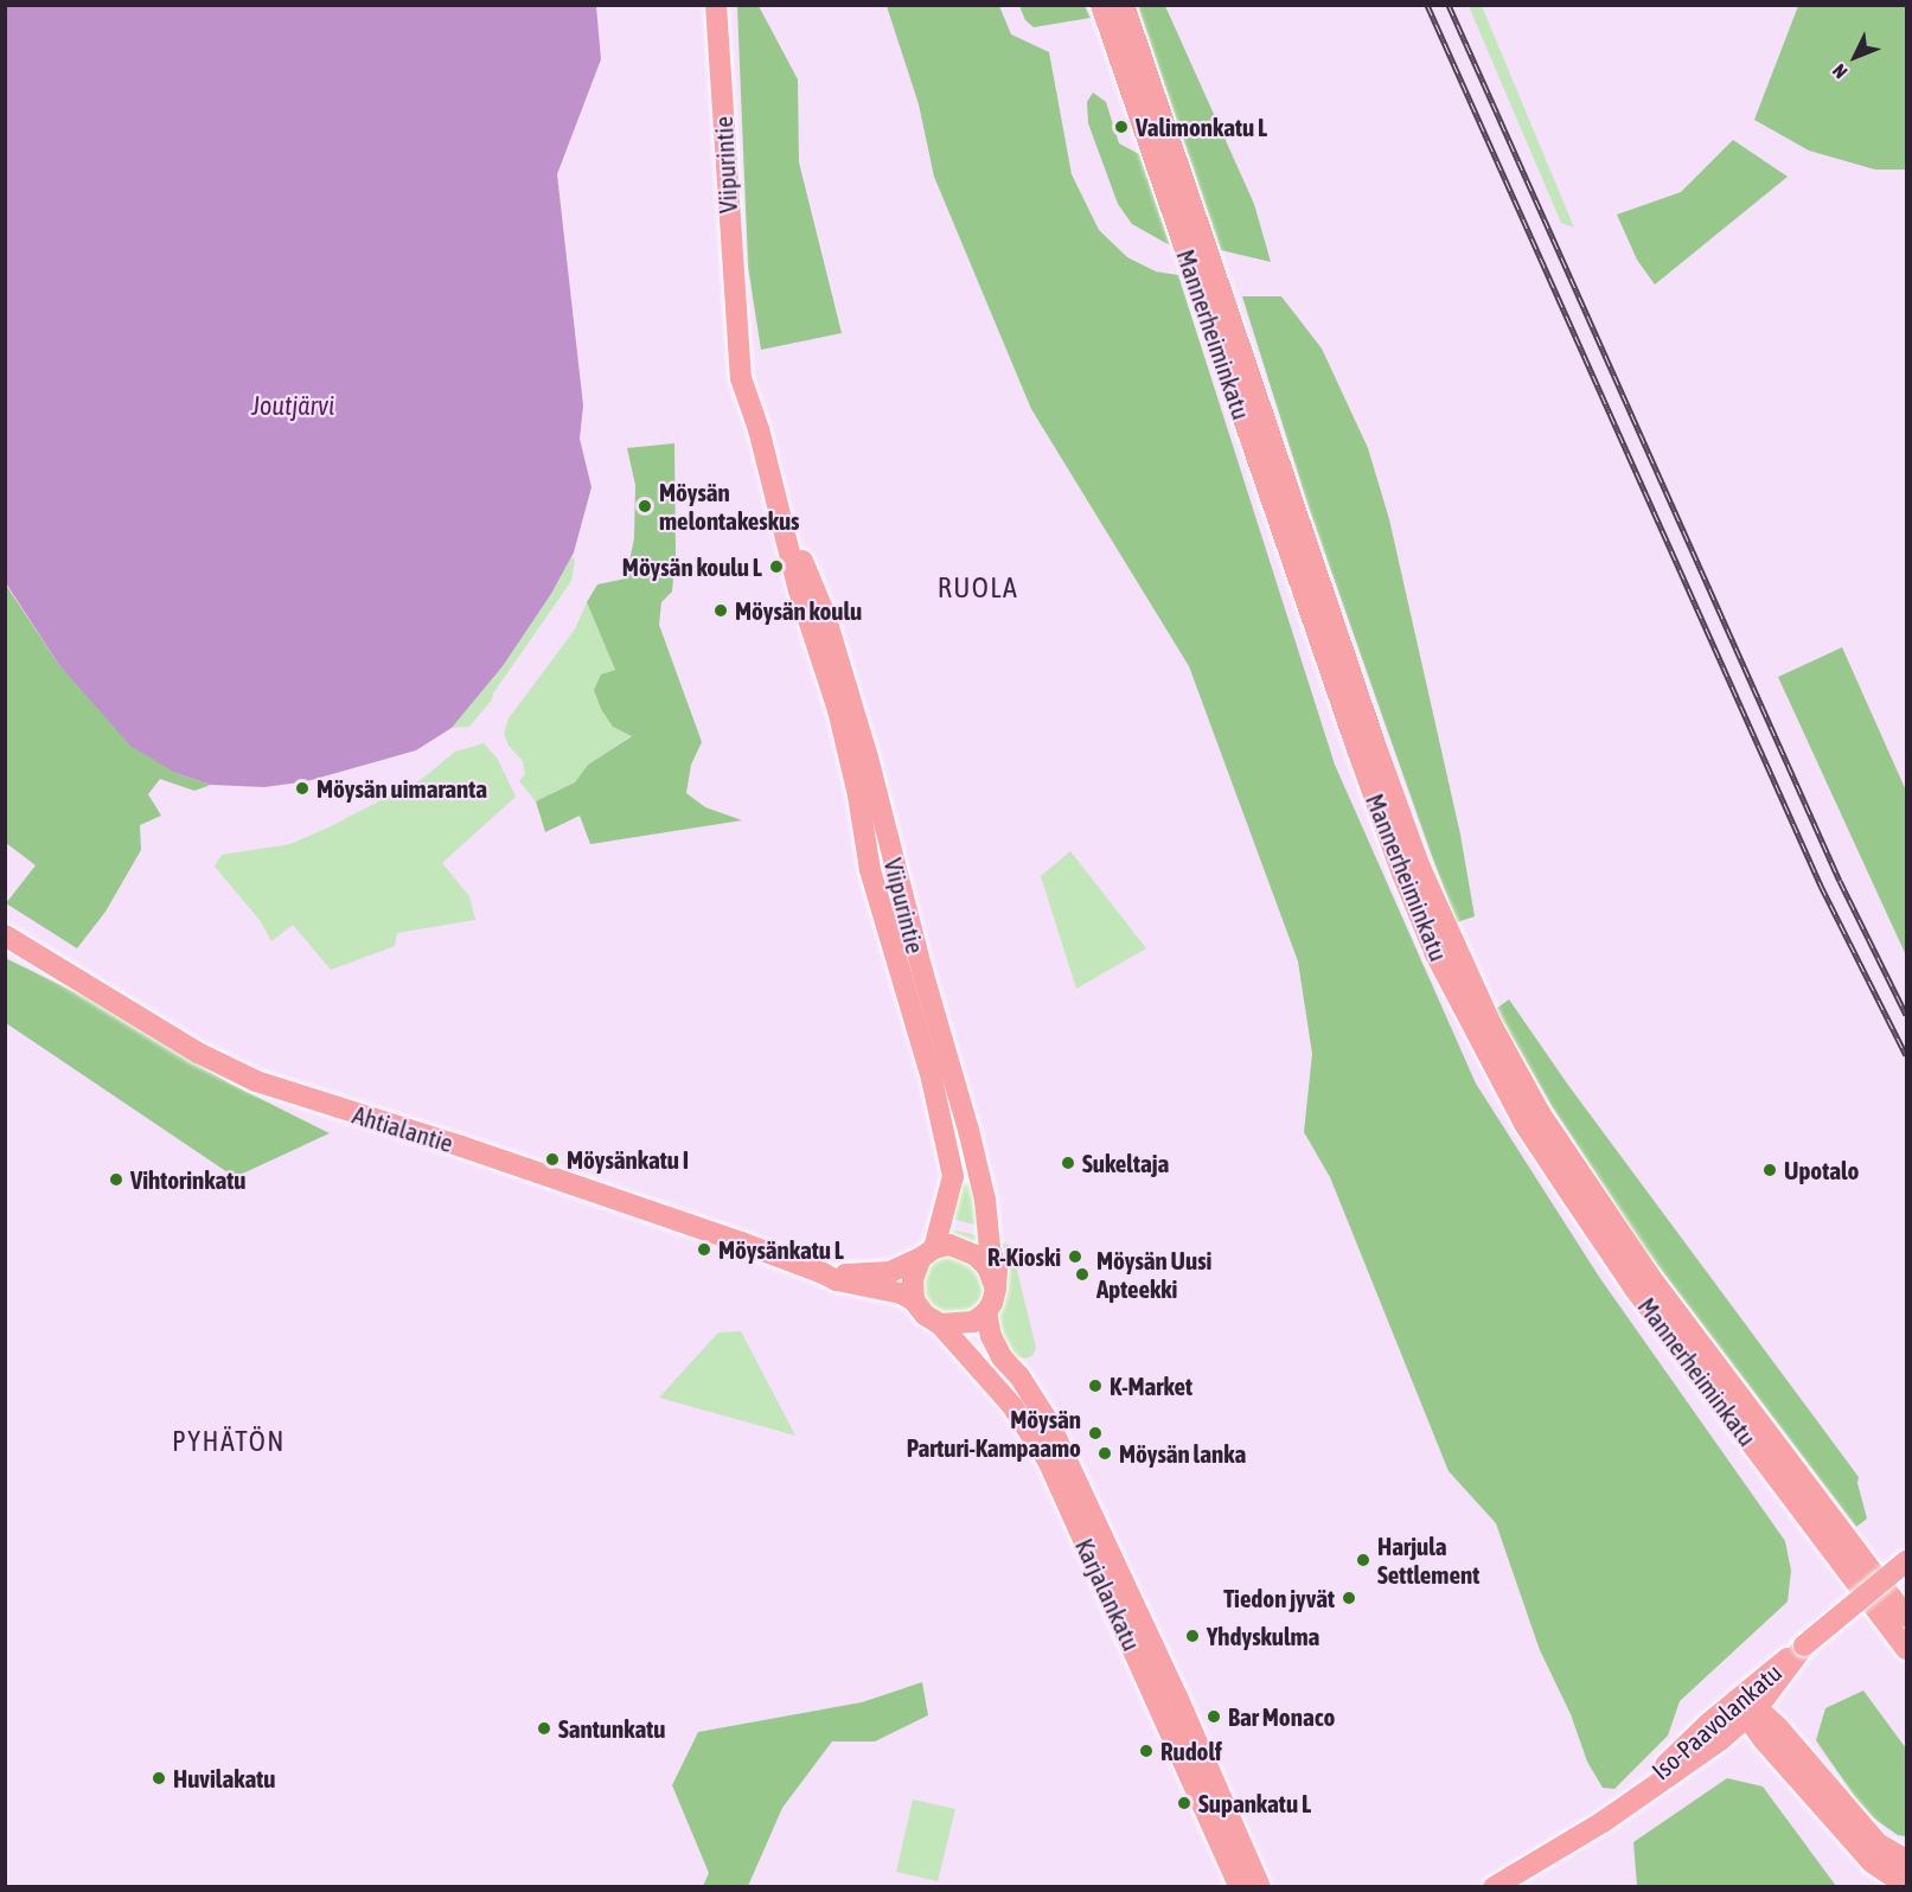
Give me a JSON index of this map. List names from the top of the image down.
{
  "streets": {
    "main road": [
      "Viipurintie",
      "Mannerheiminkatu",
      "Ahtialantie",
      "Karjalankatu",
      "Iso-Paavolankatu"
    ]
  },
  "crossings": [
    ["Viipurintie", "Ahtialantie"],
    ["Viipurintie", "Karjalankatu"],
    ["Ahtialantie", "Karjalankatu"]
  ],
  "districts": ["RUOLA", "PYHÄTÖN"],
  "water": ["Joutjärvi"],
  "places": [
    "Valimonkatu L",
    "Möysän melontakeskus",
    "Möysän koulu L",
    "Möysän koulu",
    "Möysän uimaranta",
    "Möysänkatu I",
    "Sukeltaja",
    "Upotalo",
    "Vihtorinkatu",
    "Möysänkatu L",
    "R-Kioski",
    "Möysän Uusi Apteekki",
    "K-Market",
    "Möysän Parturi-Kampaamo",
    "Möysän lanka",
    "Harjula Settlement",
    "Tiedon jyvät",
    "Yhdyskulma",
    "Bar Monaco",
    "Santunkatu",
    "Rudolf",
    "Huvilakatu",
    "Supankatu L"
  ],
  "north": "bottom left"
}
